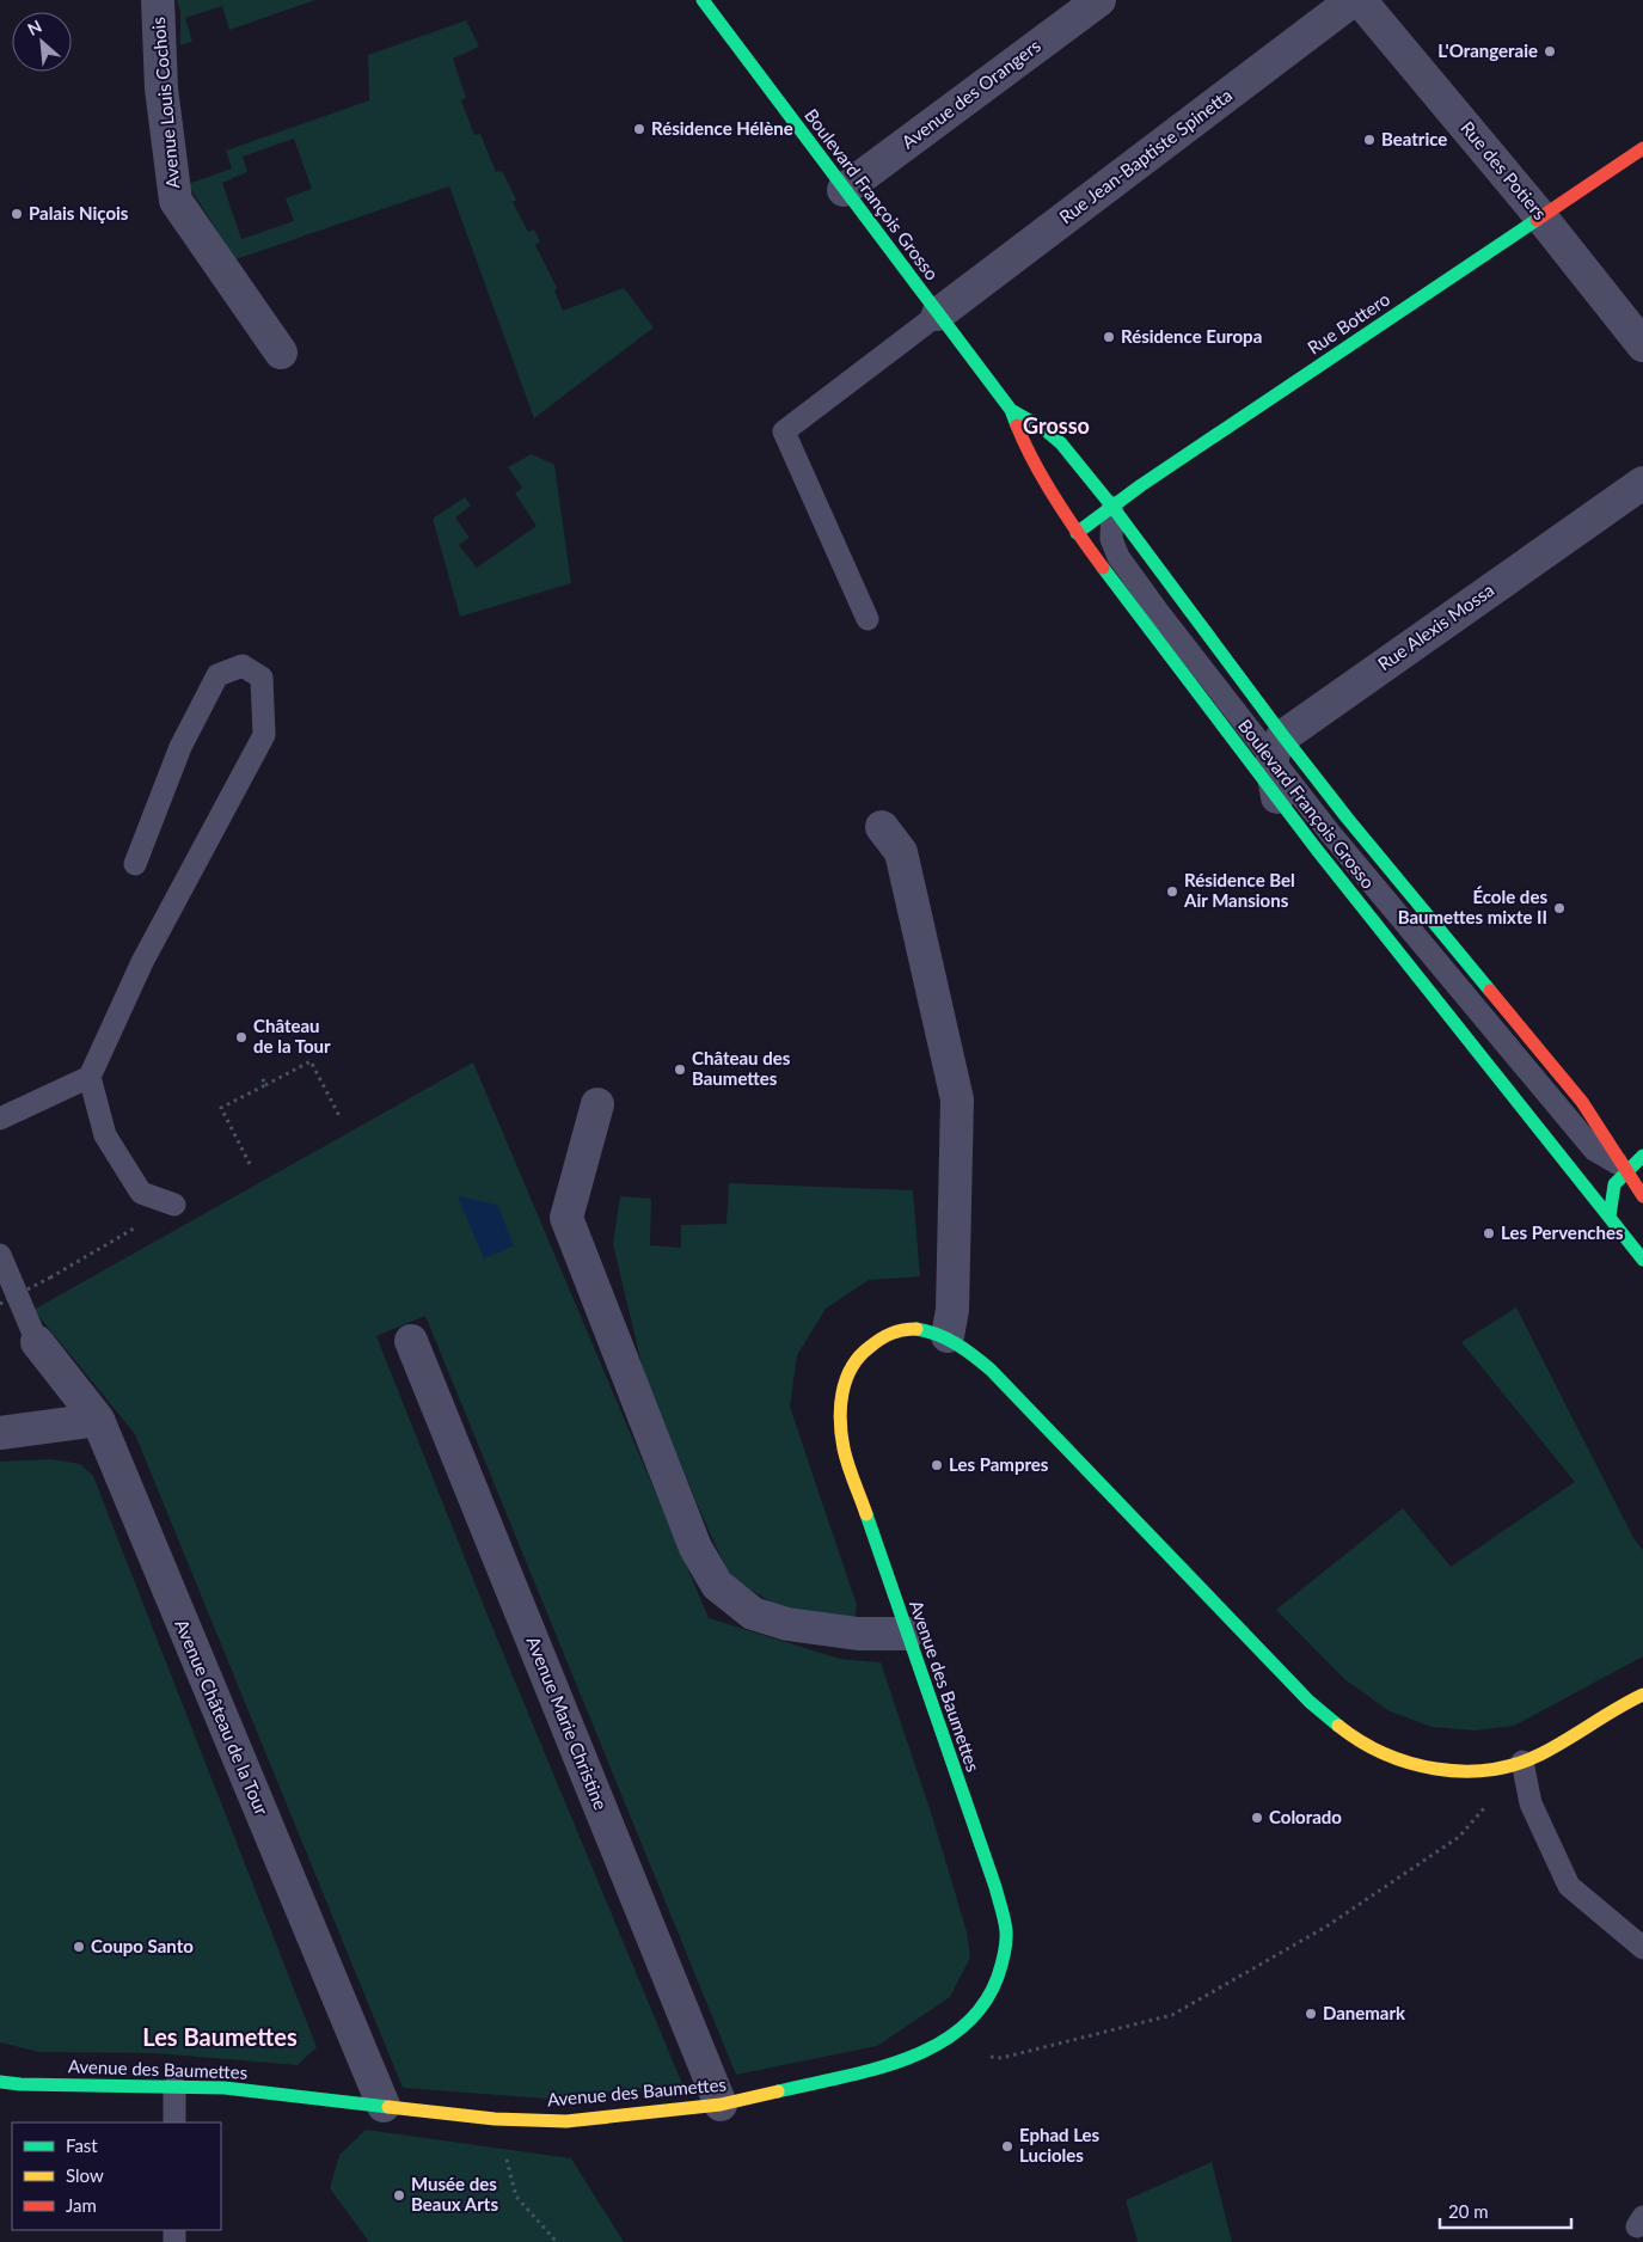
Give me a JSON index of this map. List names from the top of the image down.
{
  "streets": {
    "street": [
      "Avenue des Orangers",
      "Avenue Louis Cochois",
      "Rue Jean-Baptiste Spinetta",
      "Rue des Potiers",
      "Boulevard François Grosso",
      "Rue Bottero",
      "Rue Alexis Mossa",
      "Avenue des Baumettes",
      "Avenue Château de la Tour",
      "Avenue Marie Christine"
    ]
  },
  "crossings": [
    ["Avenue des Orangers", "Boulevard François Grosso"],
    ["Rue Jean-Baptiste Spinetta", "Boulevard François Grosso"],
    ["Rue des Potiers", "Rue Bottero"],
    ["Boulevard François Grosso", "Rue Bottero"],
    ["Avenue des Baumettes", "Avenue Château de la Tour"],
    ["Avenue des Baumettes", "Avenue Marie Christine"]
  ],
  "districts": ["Grosso", "Les Baumettes"],
  "places": [
    "L'Orangeraie",
    "Résidence Hélène",
    "Beatrice",
    "Palais Niçois",
    "Résidence Europa",
    "Résidence Bel Air Mansions",
    "École des Baumettes mixte II",
    "Château de la Tour",
    "Château des Baumettes",
    "Les Pervenches",
    "Les Pampres",
    "Colorado",
    "Coupo Santo",
    "Danemark",
    "Ephad Les Lucioles",
    "Musée des Beaux Arts"
  ],
  "legend": ["Fast", "Slow", "Jam"],
  "scale_bar": "20 m",
  "north": "top left"
}
